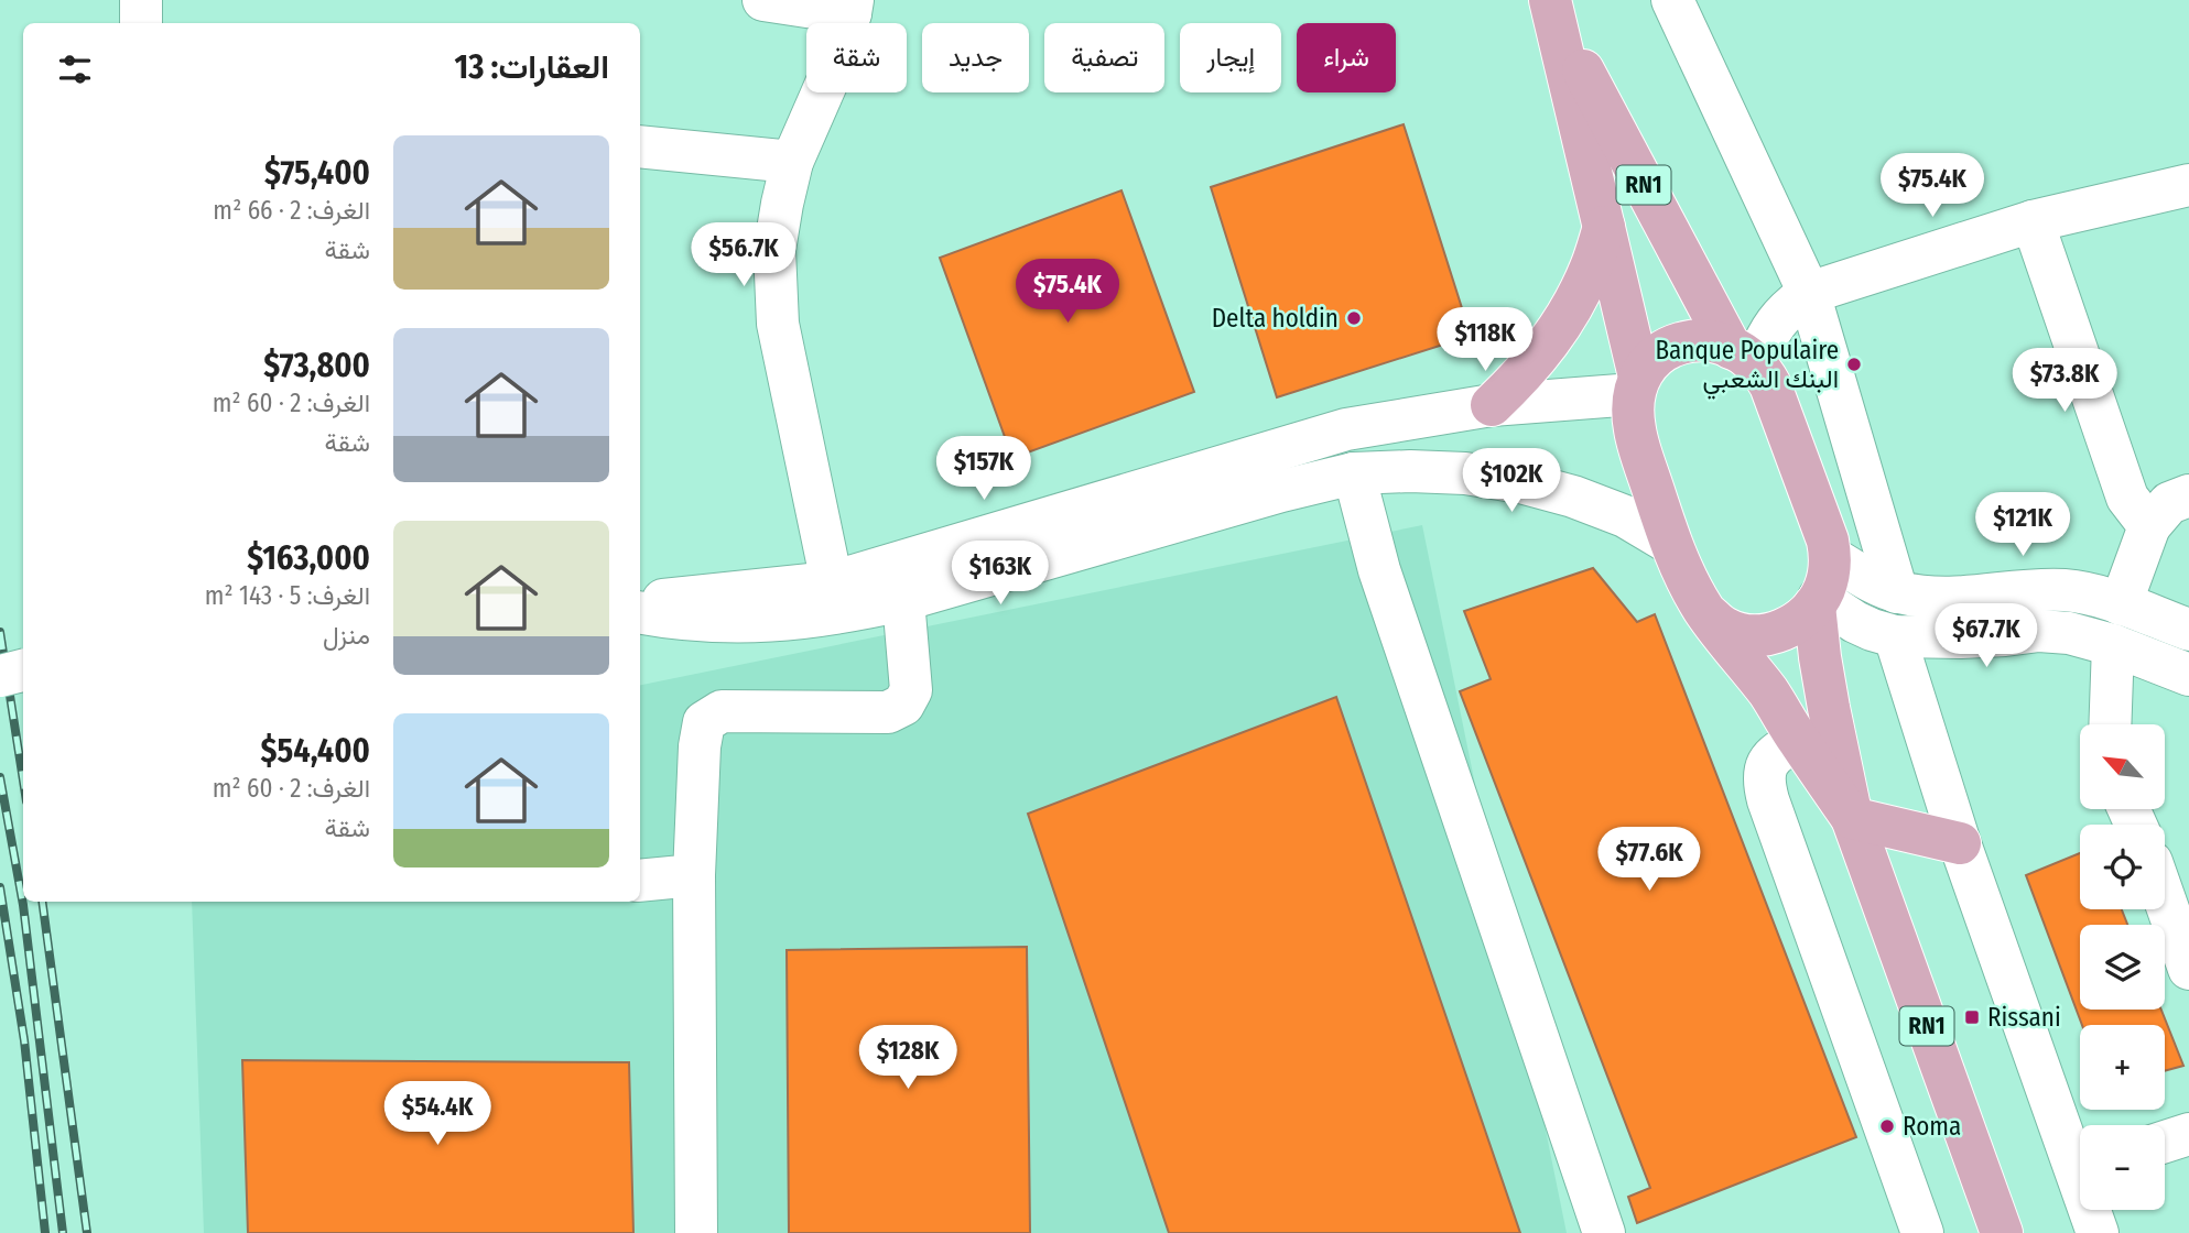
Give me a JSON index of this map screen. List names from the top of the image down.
{
  "streets": {
    "main road": ["RN1"]
  },
  "places": {
    "other": ["Delta holdin", "Banque Populaire البنك الشعبي", "Roma"],
    "transit": ["Rissani"]
  },
  "north": "top left",
  "page": {
    "chip": [
      "شراء",
      "إيجار",
      "تصفية",
      "جديد",
      "شقة"
    ],
    "heading": "العقارات: 13",
    "list": [
      {
        "name": "$75,400",
        "note": "الغرف: 2 · 66 m² · شقة"
      },
      {
        "name": "$73,800",
        "note": "الغرف: 2 · 60 m² · شقة"
      },
      {
        "name": "$163,000",
        "note": "الغرف: 5 · 143 m² · منزل"
      },
      {
        "name": "$54,400",
        "note": "الغرف: 2 · 60 m² · شقة"
      }
    ],
    "price": [
      "$75.4K",
      "$56.7K",
      "$75.4K",
      "$118K",
      "$73.8K",
      "$157K",
      "$102K",
      "$121K",
      "$163K",
      "$67.7K",
      "$77.6K",
      "$128K",
      "$54.4K"
    ],
    "map_buttons": ["+", "−"]
  }
}
